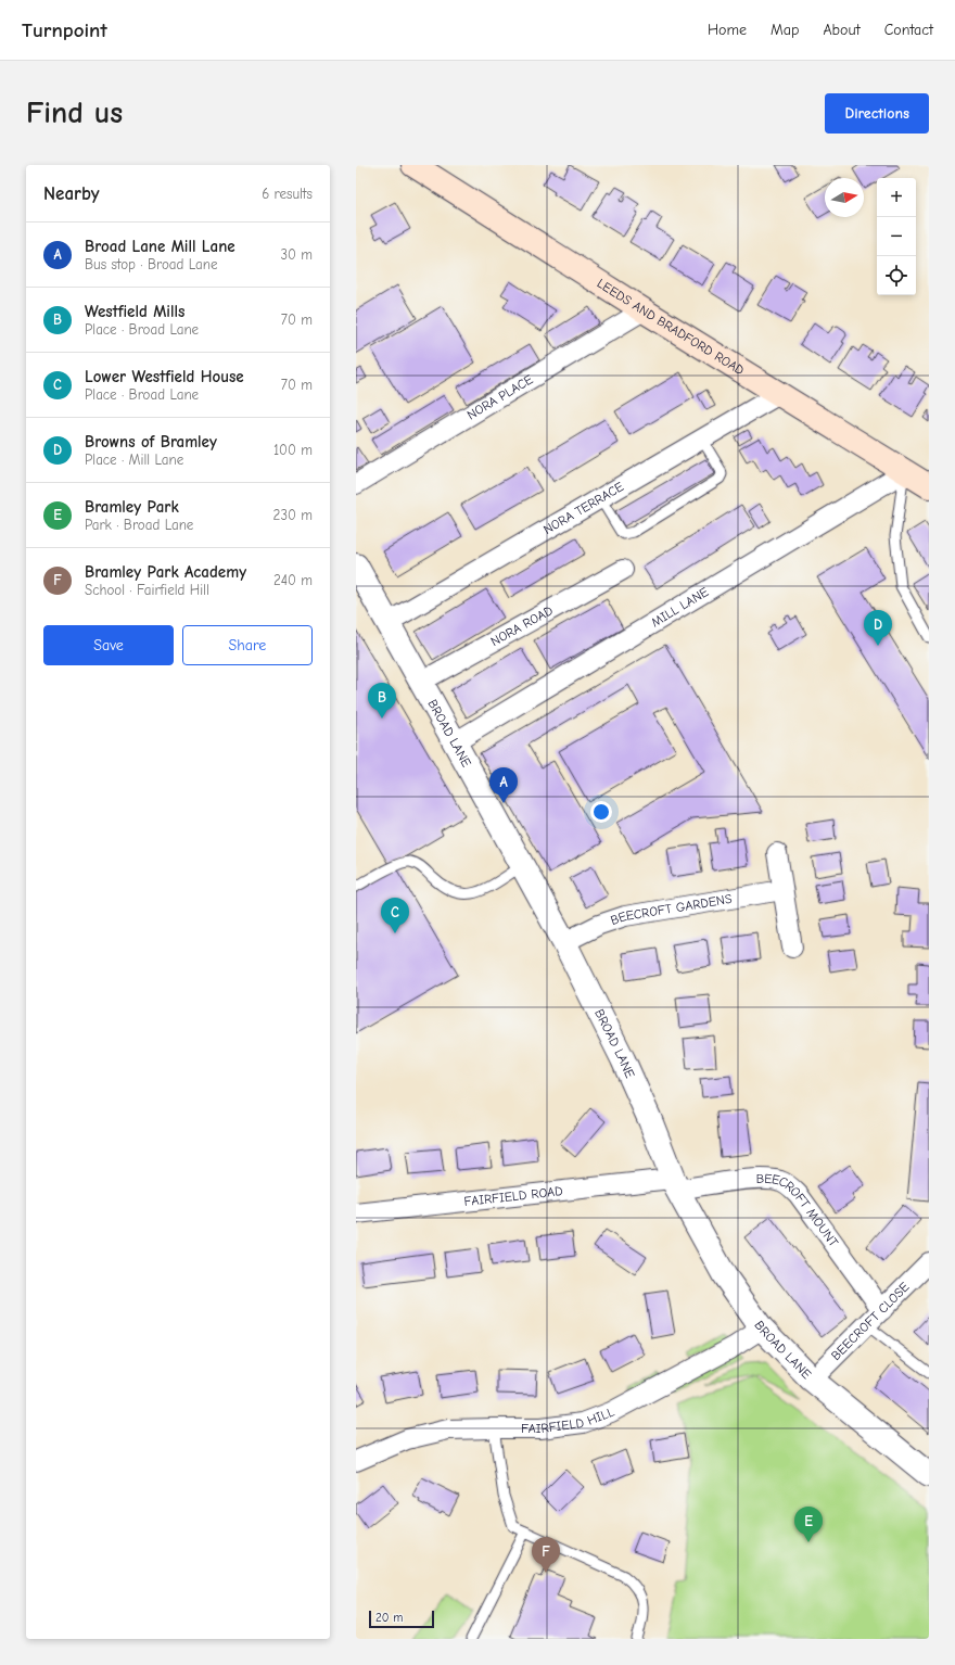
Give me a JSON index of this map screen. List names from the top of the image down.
{
  "streets": {
    "main road": ["LEEDS AND BRADFORD ROAD"],
    "street": [
      "NORA PLACE",
      "NORA TERRACE",
      "MILL LANE",
      "NORA ROAD",
      "BROAD LANE",
      "BEECROFT GARDENS",
      "FAIRFIELD ROAD",
      "BEECROFT MOUNT",
      "BEECROFT CLOSE",
      "FAIRFIELD HILL"
    ]
  },
  "crossings": [
    ["LEEDS AND BRADFORD ROAD", "NORA PLACE"],
    ["LEEDS AND BRADFORD ROAD", "NORA TERRACE"],
    ["LEEDS AND BRADFORD ROAD", "MILL LANE"],
    ["NORA TERRACE", "BROAD LANE"],
    ["MILL LANE", "BROAD LANE"],
    ["NORA ROAD", "BROAD LANE"],
    ["BROAD LANE", "BEECROFT GARDENS"],
    ["BROAD LANE", "FAIRFIELD ROAD"],
    ["BROAD LANE", "BEECROFT MOUNT"],
    ["BROAD LANE", "BEECROFT CLOSE"],
    ["BROAD LANE", "FAIRFIELD HILL"],
    ["FAIRFIELD ROAD", "BEECROFT MOUNT"],
    ["BEECROFT MOUNT", "BEECROFT CLOSE"]
  ],
  "scale_bar": "20 m",
  "north": "right",
  "page": {
    "header": "Turnpoint",
    "nav": [
      "Home",
      "Map",
      "About",
      "Contact"
    ],
    "buttons": [
      "Directions",
      ["Save", "Share"]
    ],
    "title": "Find us",
    "heading": ["Nearby", "6 results"],
    "map_buttons": ["+", "−"],
    "list": [
      {
        "mark": "A",
        "name": "Broad Lane Mill Lane",
        "note": "Bus stop · Broad Lane",
        "value": "30 m"
      },
      {
        "mark": "B",
        "name": "Westfield Mills",
        "note": "Place · Broad Lane",
        "value": "70 m"
      },
      {
        "mark": "C",
        "name": "Lower Westfield House",
        "note": "Place · Broad Lane",
        "value": "70 m"
      },
      {
        "mark": "D",
        "name": "Browns of Bramley",
        "note": "Place · Mill Lane",
        "value": "100 m"
      },
      {
        "mark": "E",
        "name": "Bramley Park",
        "note": "Park · Broad Lane",
        "value": "230 m"
      },
      {
        "mark": "F",
        "name": "Bramley Park Academy",
        "note": "School · Fairfield Hill",
        "value": "240 m"
      }
    ],
    "pins": [
      "D",
      "B",
      "A",
      "C",
      "E",
      "F"
    ],
    "scale": "20 m"
  }
}
